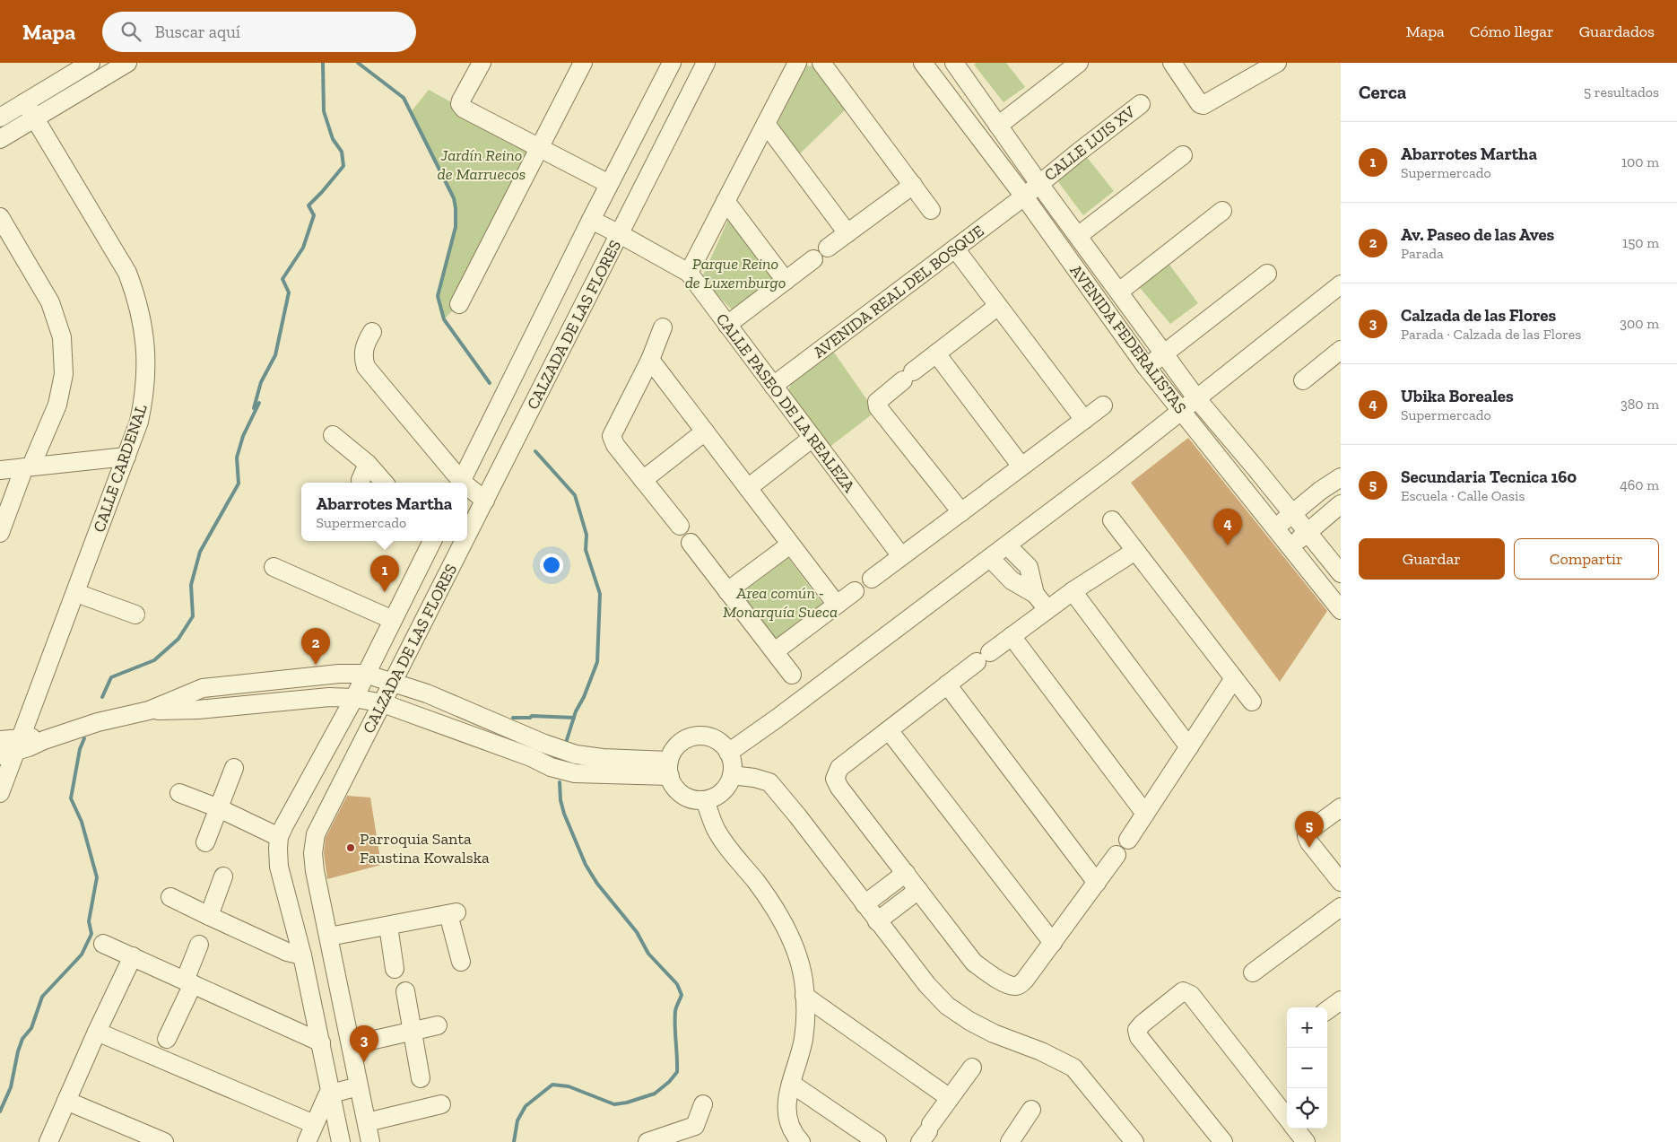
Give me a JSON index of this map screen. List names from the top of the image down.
{
  "streets": {
    "street": [
      "CALLE LUIS XV",
      "AVENIDA REAL DEL BOSQUE",
      "CALZADA DE LAS FLORES",
      "AVENIDA FEDERALISTAS",
      "CALLE PASEO DE LA REALEZA",
      "CALLE CARDENAL"
    ]
  },
  "crossings": [
    ["CALLE LUIS XV", "AVENIDA REAL DEL BOSQUE"],
    ["CALLE LUIS XV", "AVENIDA FEDERALISTAS"],
    ["AVENIDA REAL DEL BOSQUE", "AVENIDA FEDERALISTAS"],
    ["AVENIDA REAL DEL BOSQUE", "CALLE PASEO DE LA REALEZA"],
    ["CALZADA DE LAS FLORES", "CALLE PASEO DE LA REALEZA"]
  ],
  "parks": ["Jardín Reino de Marruecos", "Parque Reino de Luxemburgo", "Area común - Monarquía Sueca"],
  "places": ["Parroquia Santa Faustina Kowalska"],
  "page": {
    "header": "Mapa",
    "search": "Buscar aquí",
    "nav": ["Mapa", "Cómo llegar", "Guardados"],
    "heading": ["Cerca", "5 resultados"],
    "list": [
      {
        "mark": "1",
        "name": "Abarrotes Martha",
        "note": "Supermercado",
        "value": "100 m"
      },
      {
        "mark": "2",
        "name": "Av. Paseo de las Aves",
        "note": "Parada",
        "value": "150 m"
      },
      {
        "mark": "3",
        "name": "Calzada de las Flores",
        "note": "Parada · Calzada de las Flores",
        "value": "300 m"
      },
      {
        "mark": "4",
        "name": "Ubika Boreales",
        "note": "Supermercado",
        "value": "380 m"
      },
      {
        "mark": "5",
        "name": "Secundaria Tecnica 160",
        "note": "Escuela · Calle Oasis",
        "value": "460 m"
      }
    ],
    "popup": ["Abarrotes Martha", "Supermercado"],
    "pins": [
      "4",
      "1",
      "2",
      "5",
      "3"
    ],
    "buttons": ["Guardar", "Compartir"],
    "map_buttons": ["+", "−"]
  }
}
